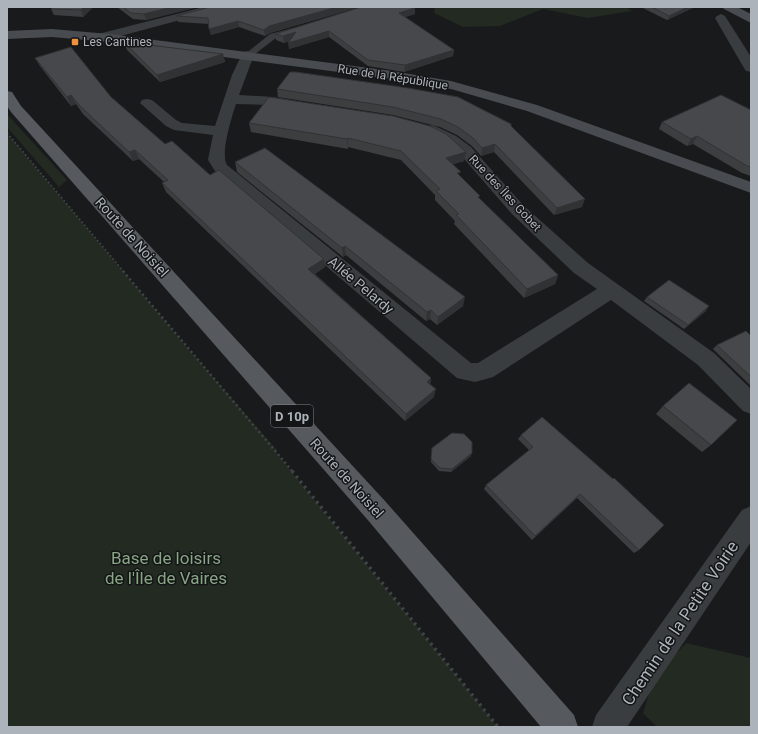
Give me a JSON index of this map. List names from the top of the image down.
{
  "streets": {
    "main road": ["Route de Noisiel", "D 10p"],
    "street": [
      "Rue de la République",
      "Rue des Îles Gobet",
      "Allée Pelardy",
      "Chemin de la Petite Voirie"
    ]
  },
  "crossings": [
    ["Rue des Îles Gobet", "Allée Pelardy"]
  ],
  "parks": ["Base de loisirs de l'Île de Vaires"],
  "places": {
    "transit": ["Les Cantines"]
  }
}
